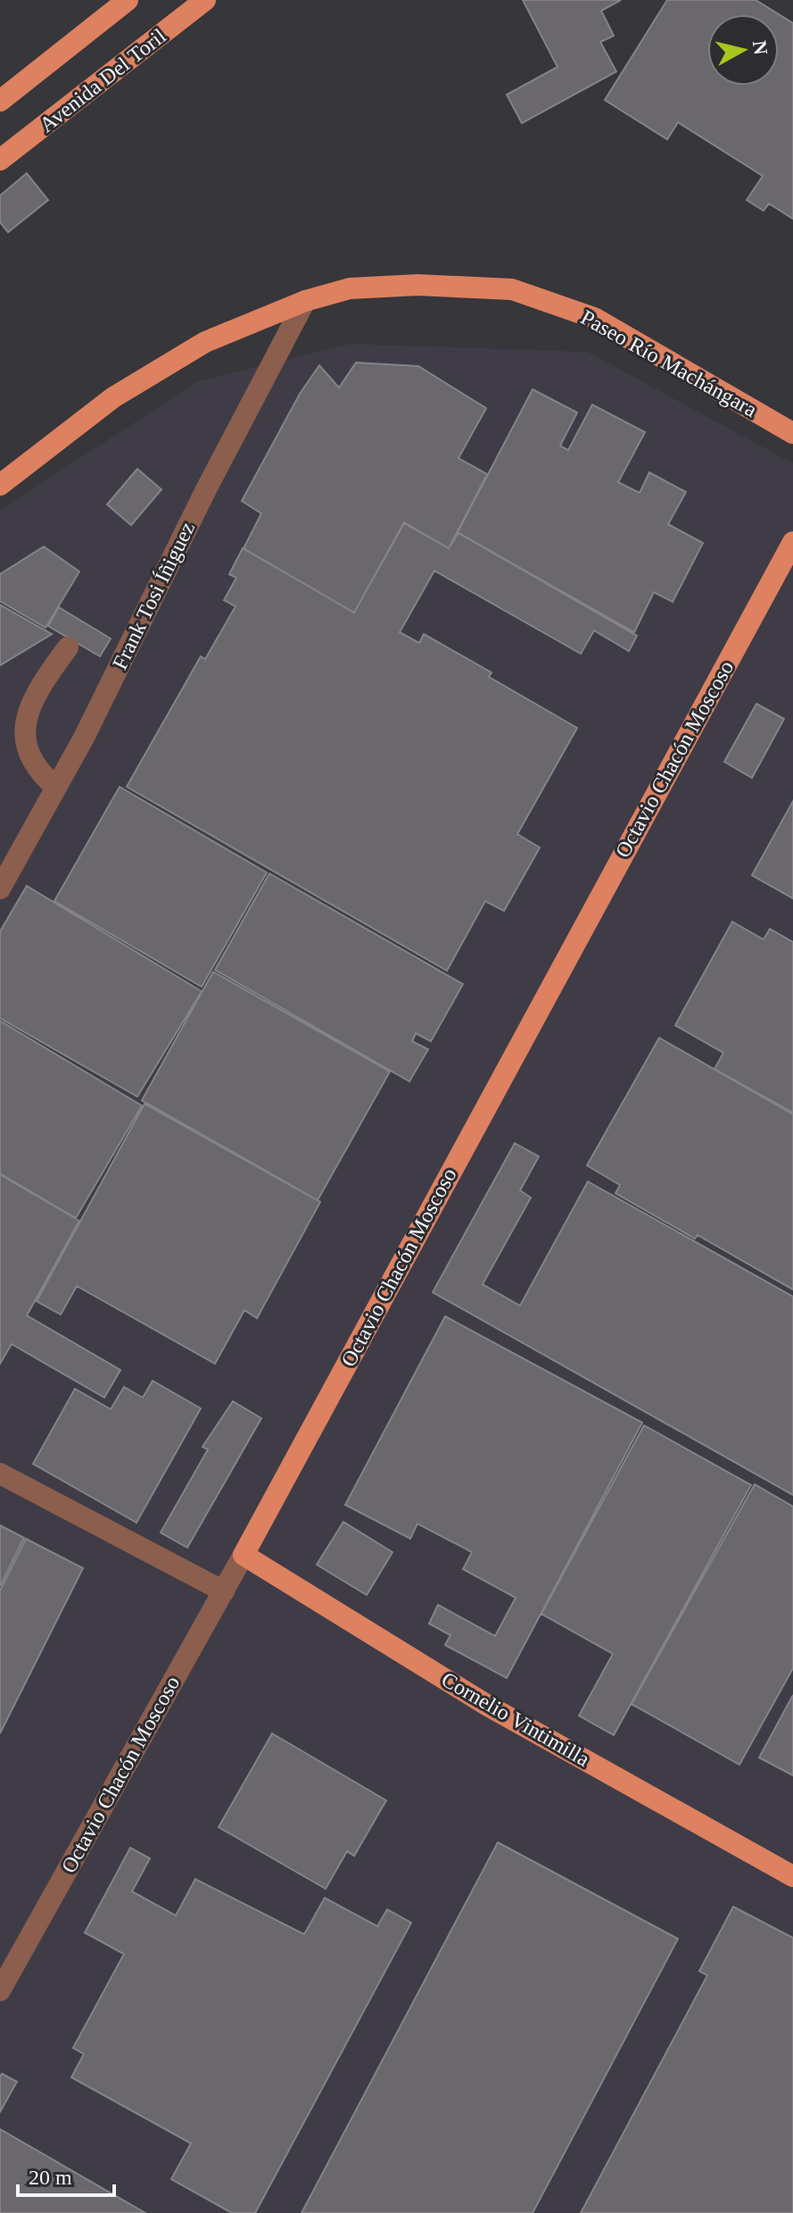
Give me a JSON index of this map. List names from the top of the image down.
{
  "streets": {
    "main road": [
      "Avenida Del Toril",
      "Paseo Río Machángara",
      "Octavio Chacón Moscoso",
      "Cornelio Vintimilla"
    ],
    "street": ["Frank Tosi Íñiguez"]
  },
  "crossings": [
    ["Paseo Río Machángara", "Frank Tosi Íñiguez"],
    ["Octavio Chacón Moscoso", "Cornelio Vintimilla"]
  ],
  "scale_bar": "20 m",
  "north": "right"
}
